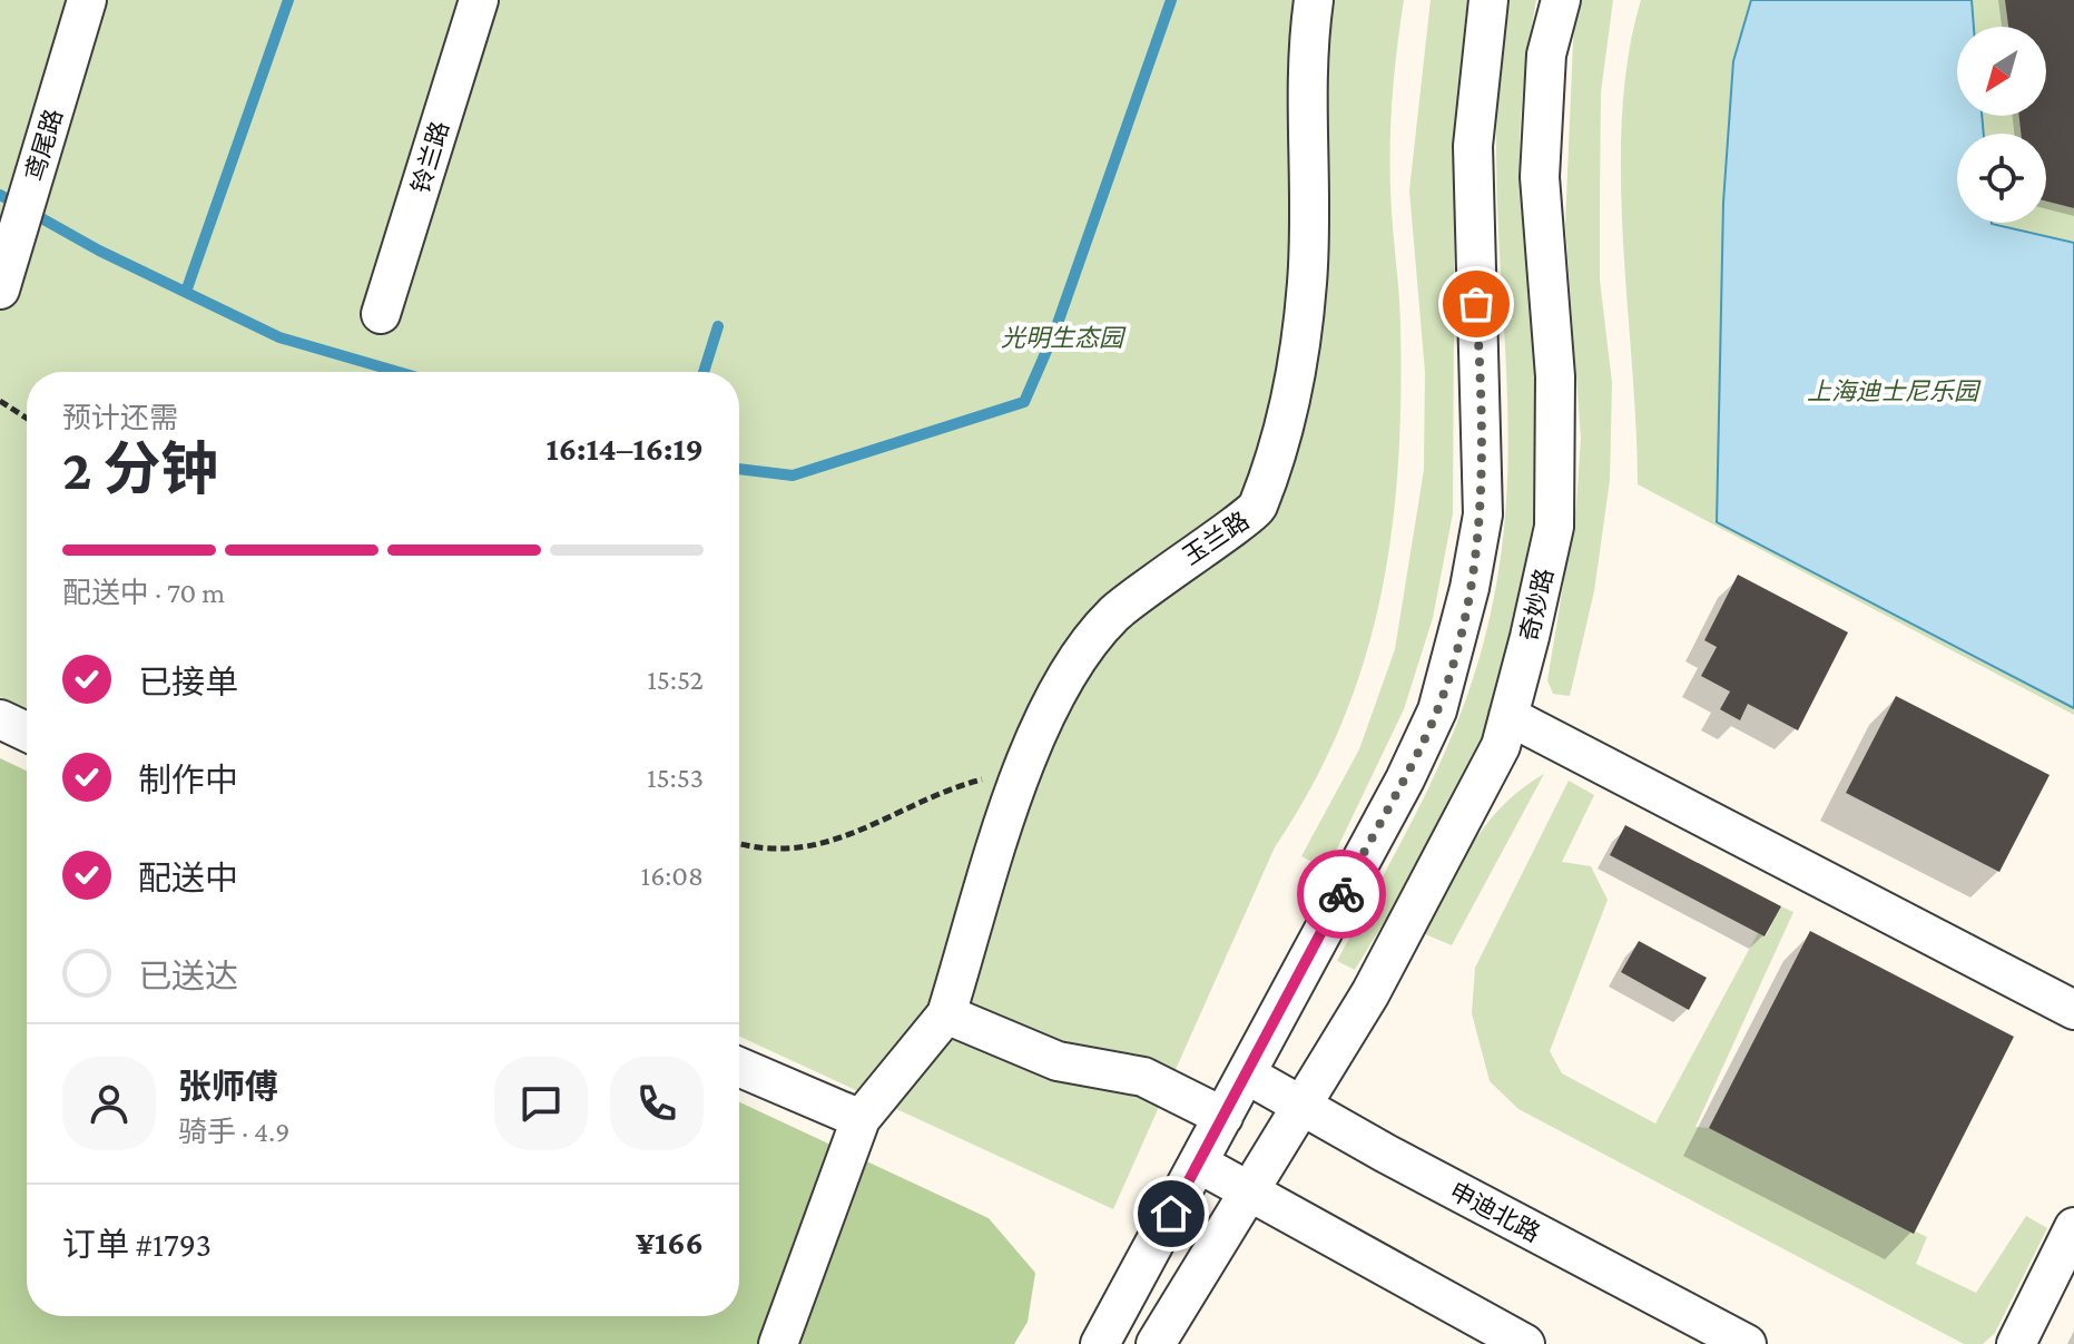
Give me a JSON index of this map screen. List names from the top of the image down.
{
  "streets": {
    "street": [
      "鸢尾路",
      "铃兰路",
      "玉兰路",
      "奇妙路",
      "申迪北路"
    ]
  },
  "crossings": [
    ["奇妙路", "申迪北路"]
  ],
  "parks": ["光明生态园", "上海迪士尼乐园"],
  "north": "bottom left",
  "page": {
    "heading": ["2 分钟", "预计还需", "16:14–16:19"],
    "panel": [
      "张师傅",
      "骑手 · 4.9",
      "订单 #1793",
      "¥166"
    ],
    "bar": "配送中 · 70 m",
    "list": [
      ["已接单", "15:52"],
      ["制作中", "15:53"],
      ["配送中", "16:08"],
      "已送达"
    ]
  }
}
